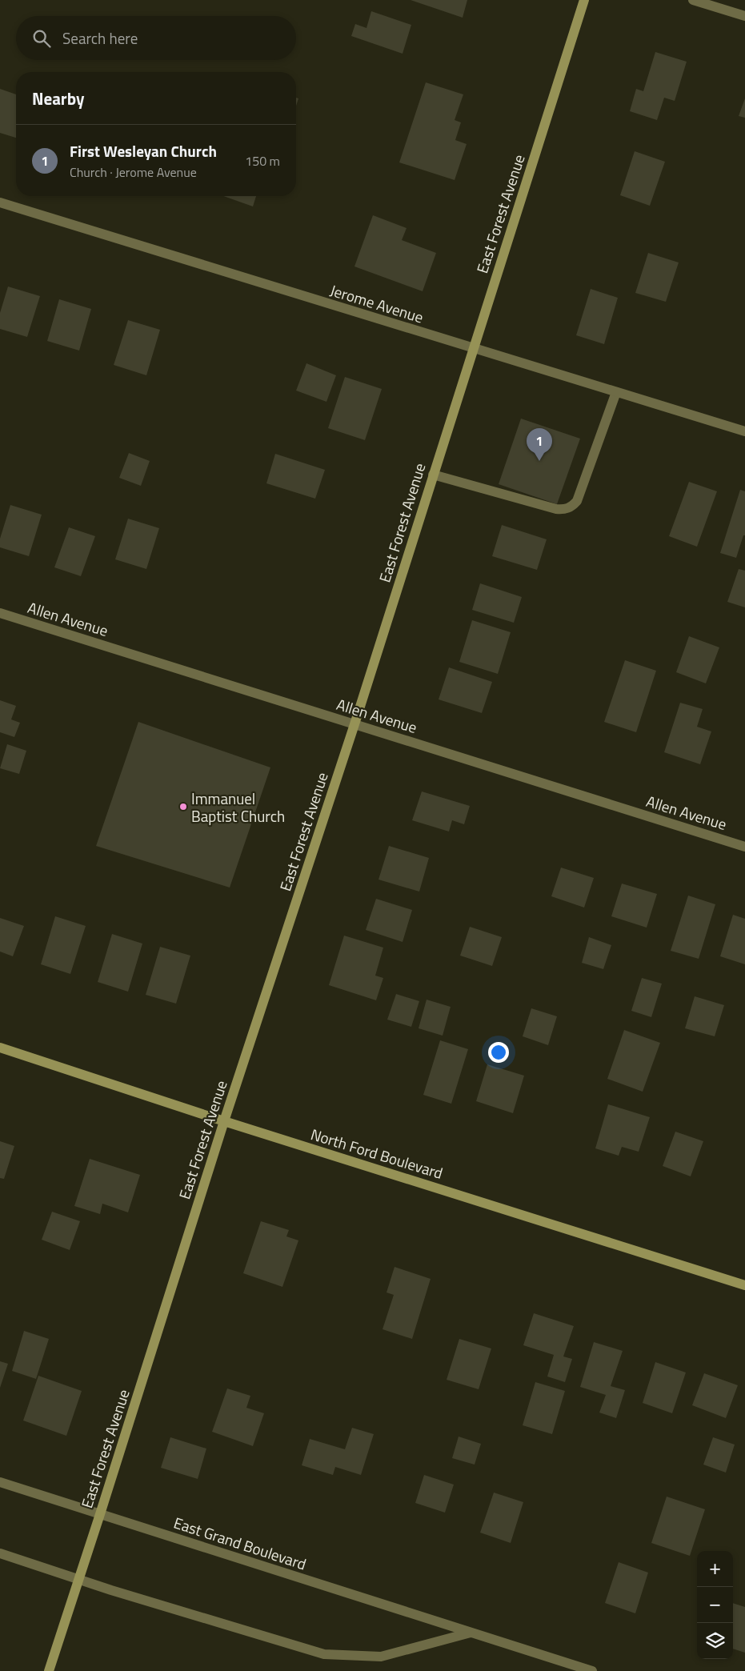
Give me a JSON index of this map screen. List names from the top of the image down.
{
  "streets": {
    "street": [
      "East Forest Avenue",
      "Jerome Avenue",
      "Allen Avenue",
      "North Ford Boulevard",
      "East Grand Boulevard"
    ]
  },
  "crossings": [
    ["East Forest Avenue", "Jerome Avenue"],
    ["East Forest Avenue", "Allen Avenue"],
    ["East Forest Avenue", "North Ford Boulevard"],
    ["East Forest Avenue", "East Grand Boulevard"]
  ],
  "places": ["Immanuel Baptist Church"],
  "page": {
    "search": "Search here",
    "heading": "Nearby",
    "list": [
      {
        "mark": "1",
        "name": "First Wesleyan Church",
        "note": "Church · Jerome Avenue",
        "value": "150 m"
      }
    ],
    "pins": "1",
    "map_buttons": ["+", "−"]
  }
}
